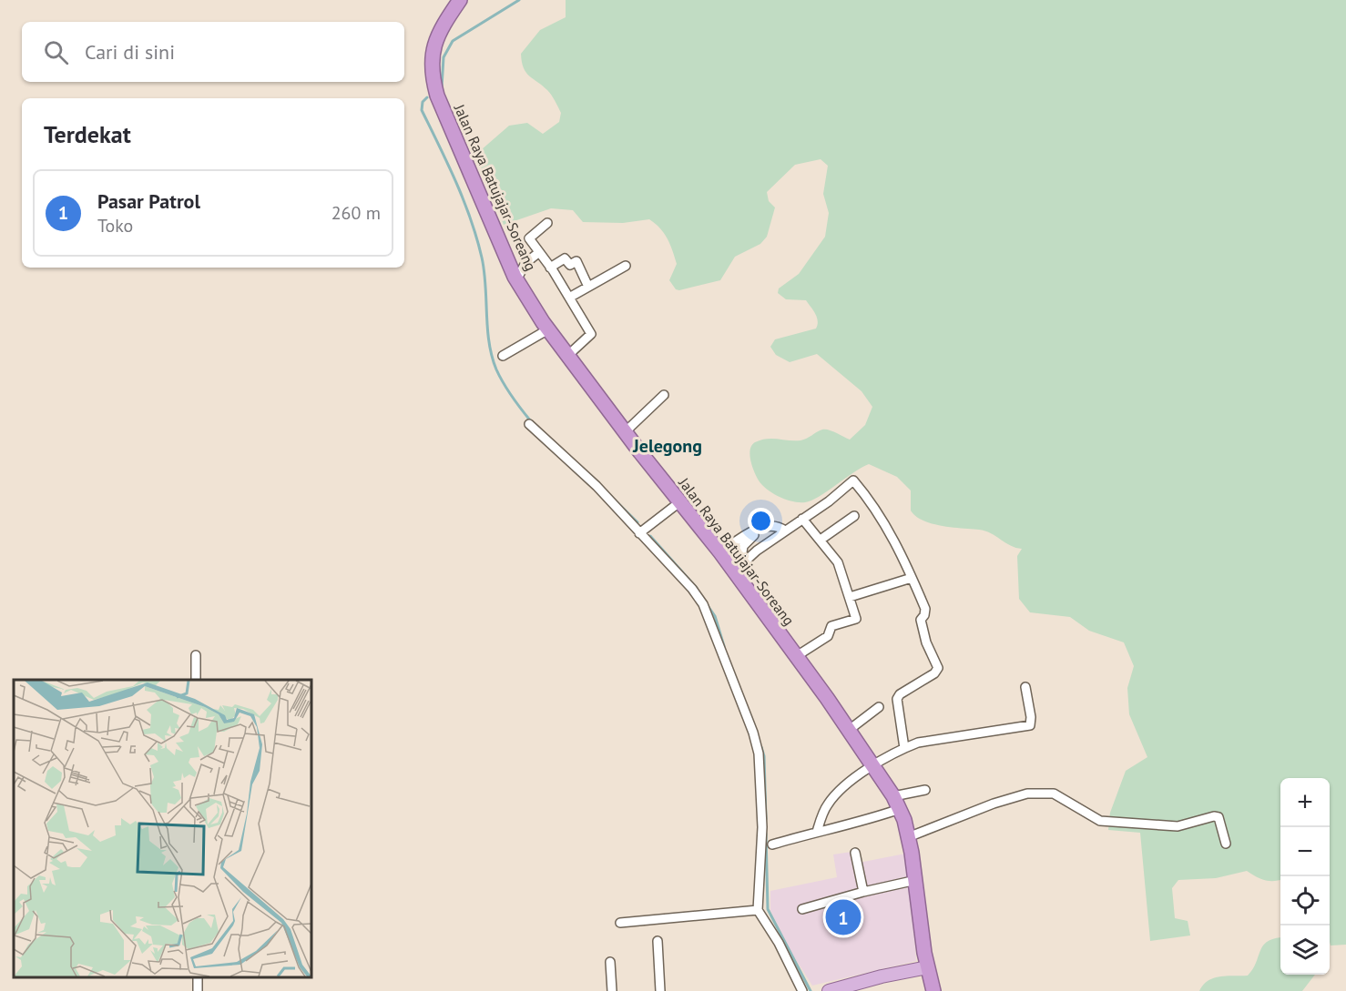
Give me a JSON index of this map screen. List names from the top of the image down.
{
  "streets": {
    "highway": ["Jalan Raya Batujajar-Soreang"]
  },
  "districts": ["Jelegong"],
  "page": {
    "search": "Cari di sini",
    "heading": "Terdekat",
    "list": [
      {
        "mark": "1",
        "name": "Pasar Patrol",
        "note": "Toko",
        "value": "260 m"
      }
    ],
    "map_buttons": ["+", "−"],
    "pins": "1"
  }
}
